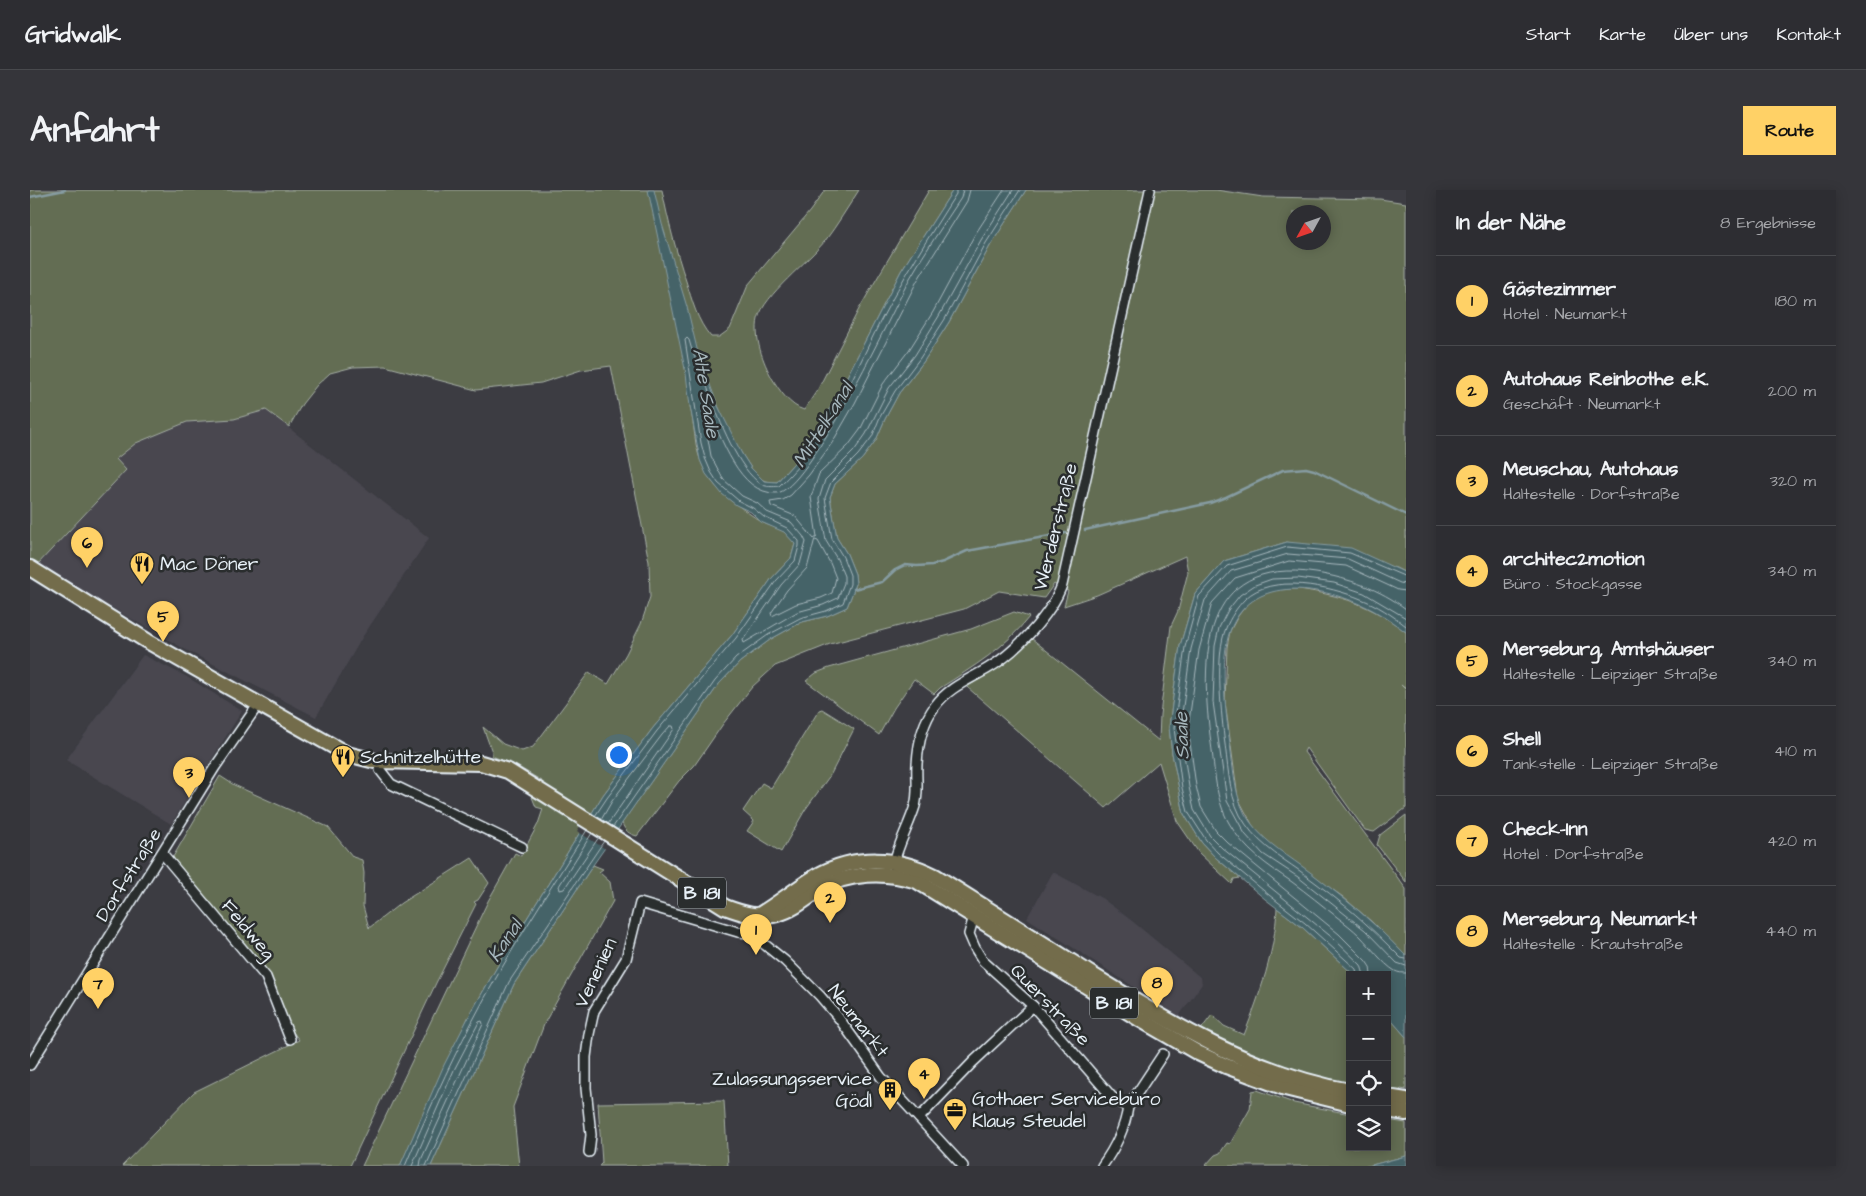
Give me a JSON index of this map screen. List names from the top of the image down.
{
  "streets": {
    "main road": ["B 181"],
    "street": [
      "Werderstraße",
      "Dorfstraße",
      "Feldweg",
      "Venenien",
      "Querstraße",
      "Neumarkt"
    ]
  },
  "crossings": [
    ["Werderstraße", "B 181"],
    ["Dorfstraße", "B 181"],
    ["Dorfstraße", "Feldweg"],
    ["B 181", "Querstraße"],
    ["Venenien", "Neumarkt"]
  ],
  "water": [
    "Alte Saale",
    "Mittelkanal",
    "Saale",
    "Kanal"
  ],
  "places": {
    "restaurant": ["Mac Döner", "Schnitzelhütte"],
    "building": ["Zulassungsservice Gödl"],
    "office": ["Gothaer Servicebüro Klaus Steudel"]
  },
  "north": "bottom left",
  "page": {
    "header": "Gridwalk",
    "nav": [
      "Start",
      "Karte",
      "Über uns",
      "Kontakt"
    ],
    "title": "Anfahrt",
    "buttons": "Route",
    "heading": ["In der Nähe", "8 Ergebnisse"],
    "list": [
      {
        "mark": "1",
        "name": "Gästezimmer",
        "note": "Hotel · Neumarkt",
        "value": "180 m"
      },
      {
        "mark": "2",
        "name": "Autohaus Reinbothe e.K.",
        "note": "Geschäft · Neumarkt",
        "value": "200 m"
      },
      {
        "mark": "3",
        "name": "Meuschau, Autohaus",
        "note": "Haltestelle · Dorfstraße",
        "value": "320 m"
      },
      {
        "mark": "4",
        "name": "architec2motion",
        "note": "Büro · Stockgasse",
        "value": "340 m"
      },
      {
        "mark": "5",
        "name": "Merseburg, Amtshäuser",
        "note": "Haltestelle · Leipziger Straße",
        "value": "340 m"
      },
      {
        "mark": "6",
        "name": "Shell",
        "note": "Tankstelle · Leipziger Straße",
        "value": "410 m"
      },
      {
        "mark": "7",
        "name": "Check-Inn",
        "note": "Hotel · Dorfstraße",
        "value": "420 m"
      },
      {
        "mark": "8",
        "name": "Merseburg, Neumarkt",
        "note": "Haltestelle · Krautstraße",
        "value": "440 m"
      }
    ],
    "pins": [
      "6",
      "5",
      "3",
      "2",
      "1",
      "8",
      "7",
      "4"
    ],
    "map_buttons": ["+", "−"]
  }
}
